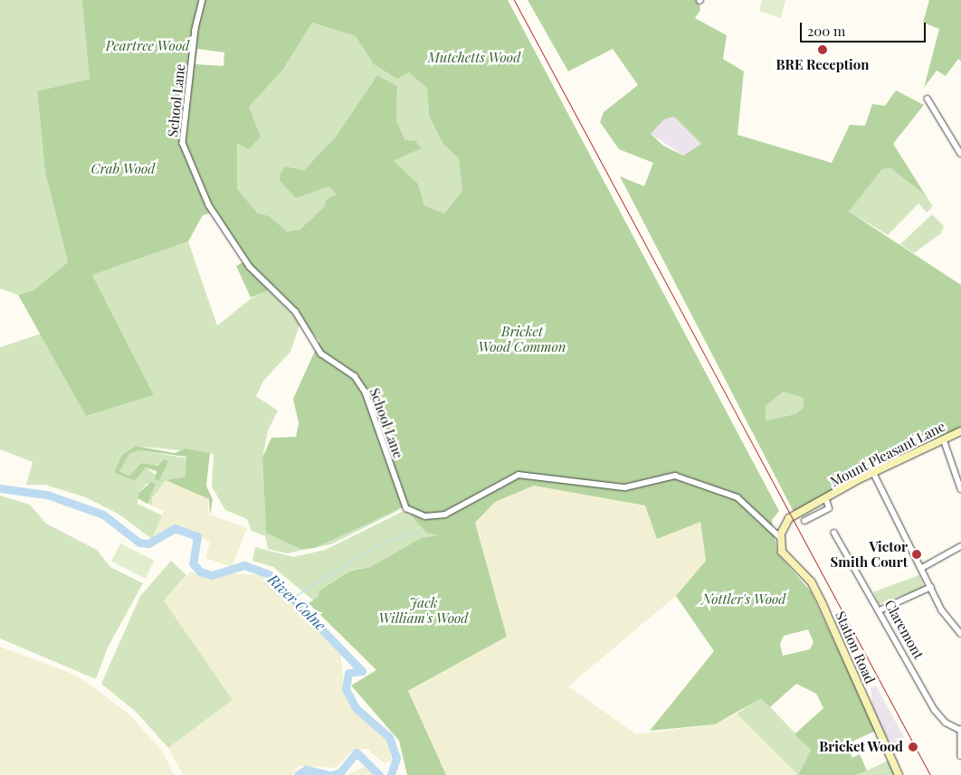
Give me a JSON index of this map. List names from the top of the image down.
{
  "streets": {
    "street": [
      "School Lane",
      "Mount Pleasant Lane",
      "Claremont",
      "Station Road"
    ]
  },
  "crossings": [
    ["School Lane", "Mount Pleasant Lane"],
    ["School Lane", "Station Road"],
    ["Mount Pleasant Lane", "Station Road"]
  ],
  "water": ["River Colne"],
  "parks": [
    "Peartree Wood",
    "Mutchetts Wood",
    "Crab Wood",
    "Bricket Wood Common",
    "Nottler's Wood",
    "Jack William's Wood"
  ],
  "places": ["BRE Reception", "Victor Smith Court", "Bricket Wood"],
  "scale_bar": "200 m"
}
